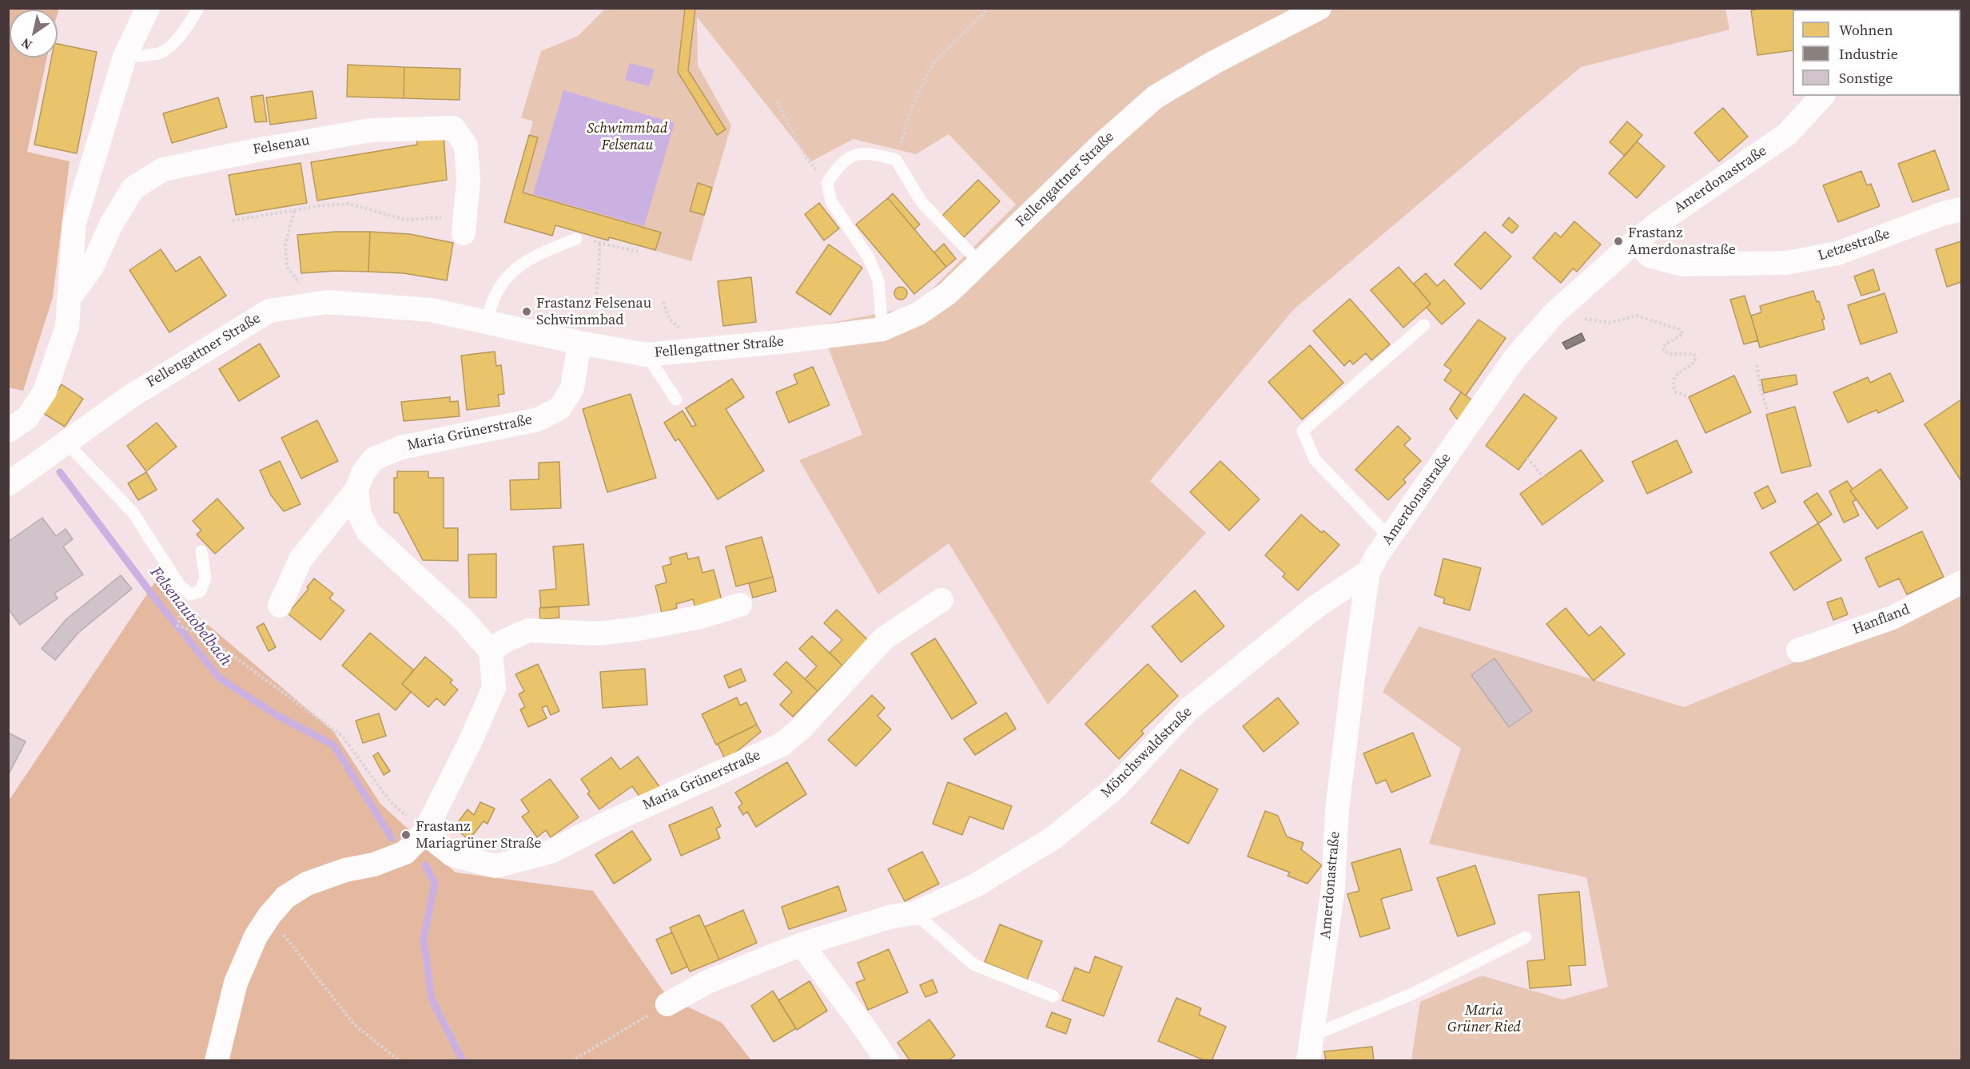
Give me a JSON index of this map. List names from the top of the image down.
{
  "streets": {
    "street": [
      "Felsenau",
      "Fellengattner Straße",
      "Amerdonastraße",
      "Letzestraße",
      "Maria Grünerstraße",
      "Hanfland",
      "Mönchswaldstraße"
    ]
  },
  "crossings": [
    ["Fellengattner Straße", "Maria Grünerstraße"],
    ["Amerdonastraße", "Letzestraße"],
    ["Amerdonastraße", "Mönchswaldstraße"]
  ],
  "water": ["Felsenautobelbach"],
  "parks": ["Schwimmbad Felsenau", "Maria Grüner Ried"],
  "places": ["Frastanz Amerdonastraße", "Frastanz Felsenau Schwimmbad", "Frastanz Mariagrüner Straße"],
  "legend": ["Wohnen", "Industrie", "Sonstige"],
  "north": "bottom left"
}
